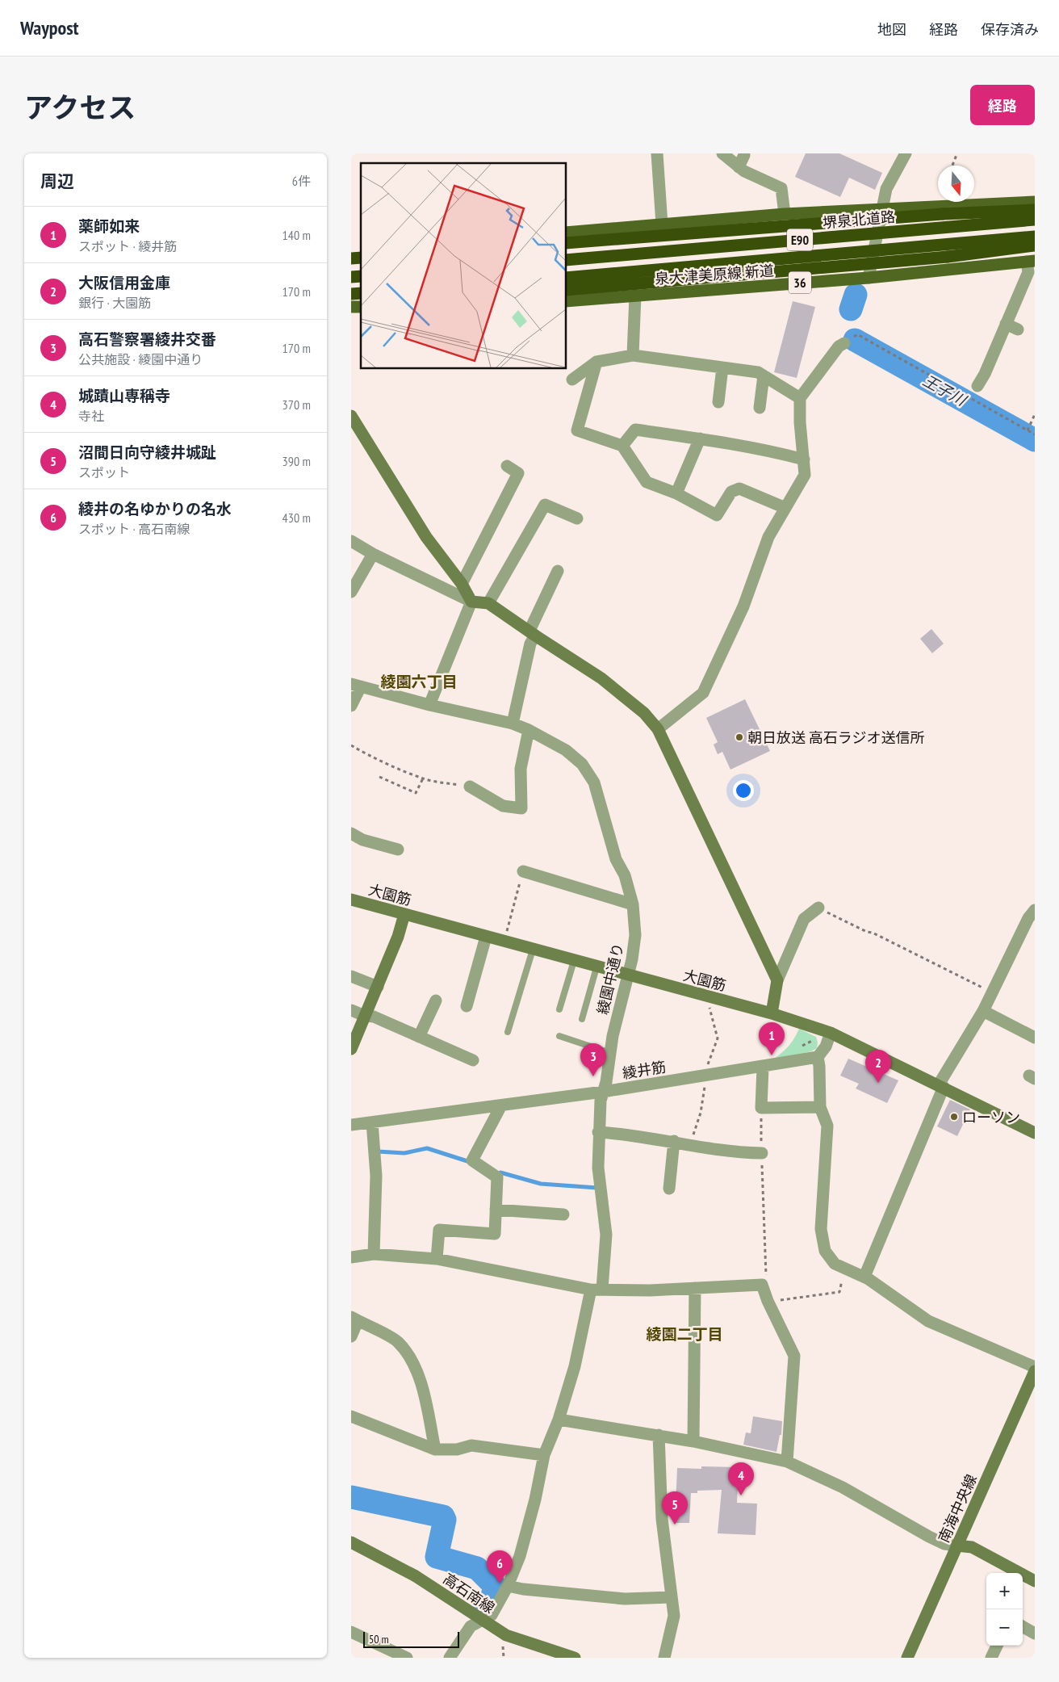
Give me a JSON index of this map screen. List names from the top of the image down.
{
  "streets": {
    "highway": ["堺泉北道路", "E90"],
    "main road": ["泉大津美原線 新道", "36"],
    "street": [
      "大園筋",
      "綾園中通り",
      "綾井筋",
      "南海中央線",
      "高石南線"
    ]
  },
  "crossings": [
    ["大園筋", "綾園中通り"],
    ["綾園中通り", "綾井筋"],
    ["綾園中通り", "高石南線"]
  ],
  "districts": ["綾園六丁目", "綾園二丁目"],
  "water": ["王子川"],
  "places": ["朝日放送 高石ラジオ送信所", "ローソン"],
  "scale_bar": "50 m",
  "north": "bottom",
  "page": {
    "header": "Waypost",
    "nav": ["地図", "経路", "保存済み"],
    "title": "アクセス",
    "buttons": "経路",
    "heading": ["周辺", "6件"],
    "list": [
      {
        "mark": "1",
        "name": "薬師如来",
        "note": "スポット · 綾井筋",
        "value": "140 m"
      },
      {
        "mark": "2",
        "name": "大阪信用金庫",
        "note": "銀行 · 大園筋",
        "value": "170 m"
      },
      {
        "mark": "3",
        "name": "高石警察署綾井交番",
        "note": "公共施設 · 綾園中通り",
        "value": "170 m"
      },
      {
        "mark": "4",
        "name": "城蹟山専稱寺",
        "note": "寺社",
        "value": "370 m"
      },
      {
        "mark": "5",
        "name": "沼間日向守綾井城趾",
        "note": "スポット",
        "value": "390 m"
      },
      {
        "mark": "6",
        "name": "綾井の名ゆかりの名水",
        "note": "スポット · 高石南線",
        "value": "430 m"
      }
    ],
    "pins": [
      "1",
      "3",
      "2",
      "4",
      "5",
      "6"
    ],
    "map_buttons": ["+", "−"],
    "scale": "50 m"
  }
}
